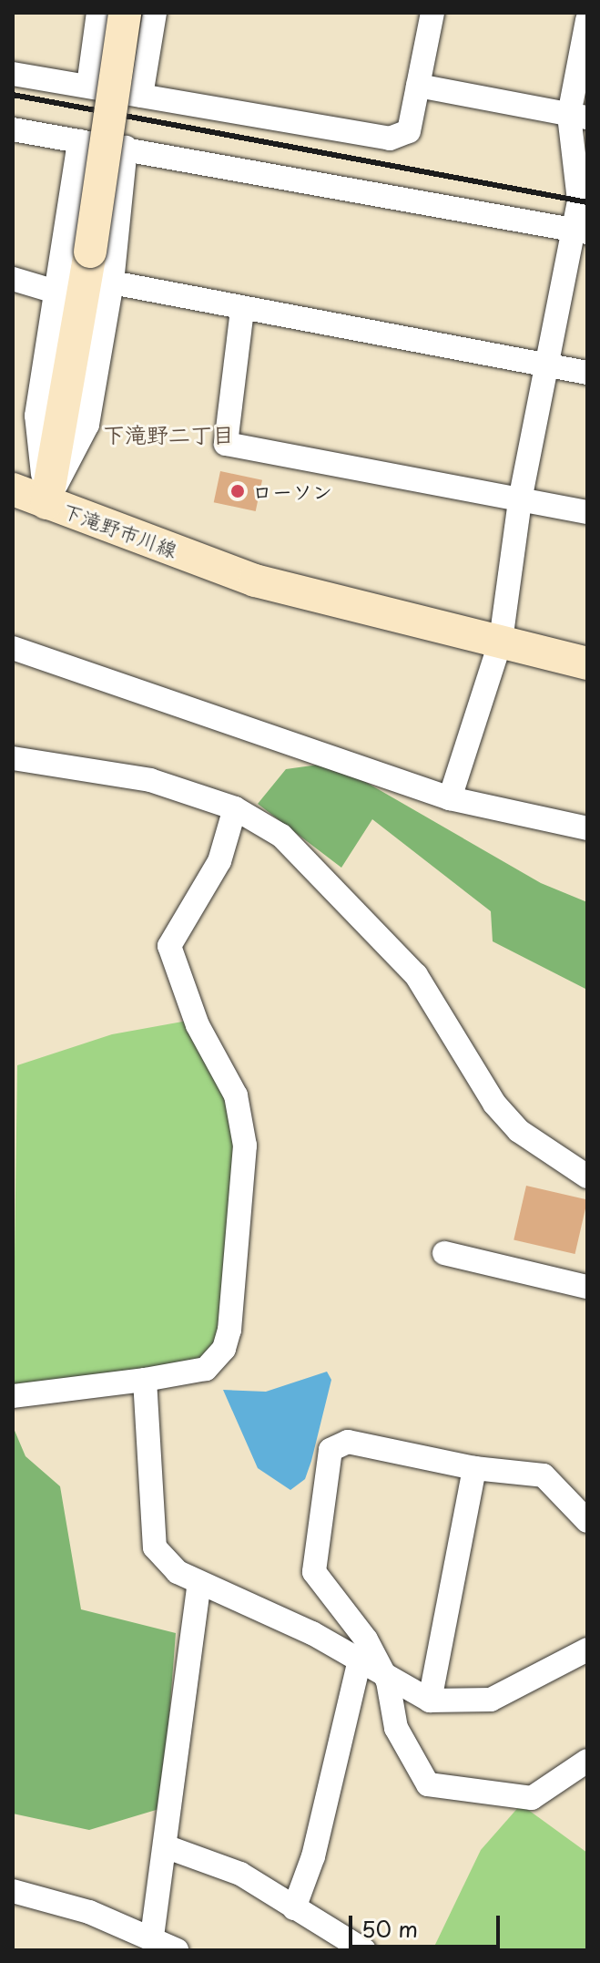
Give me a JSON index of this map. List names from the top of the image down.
{
  "streets": {
    "main road": ["下滝野市川線"]
  },
  "districts": ["下滝野二丁目"],
  "places": ["ローソン"],
  "scale_bar": "50 m"
}
